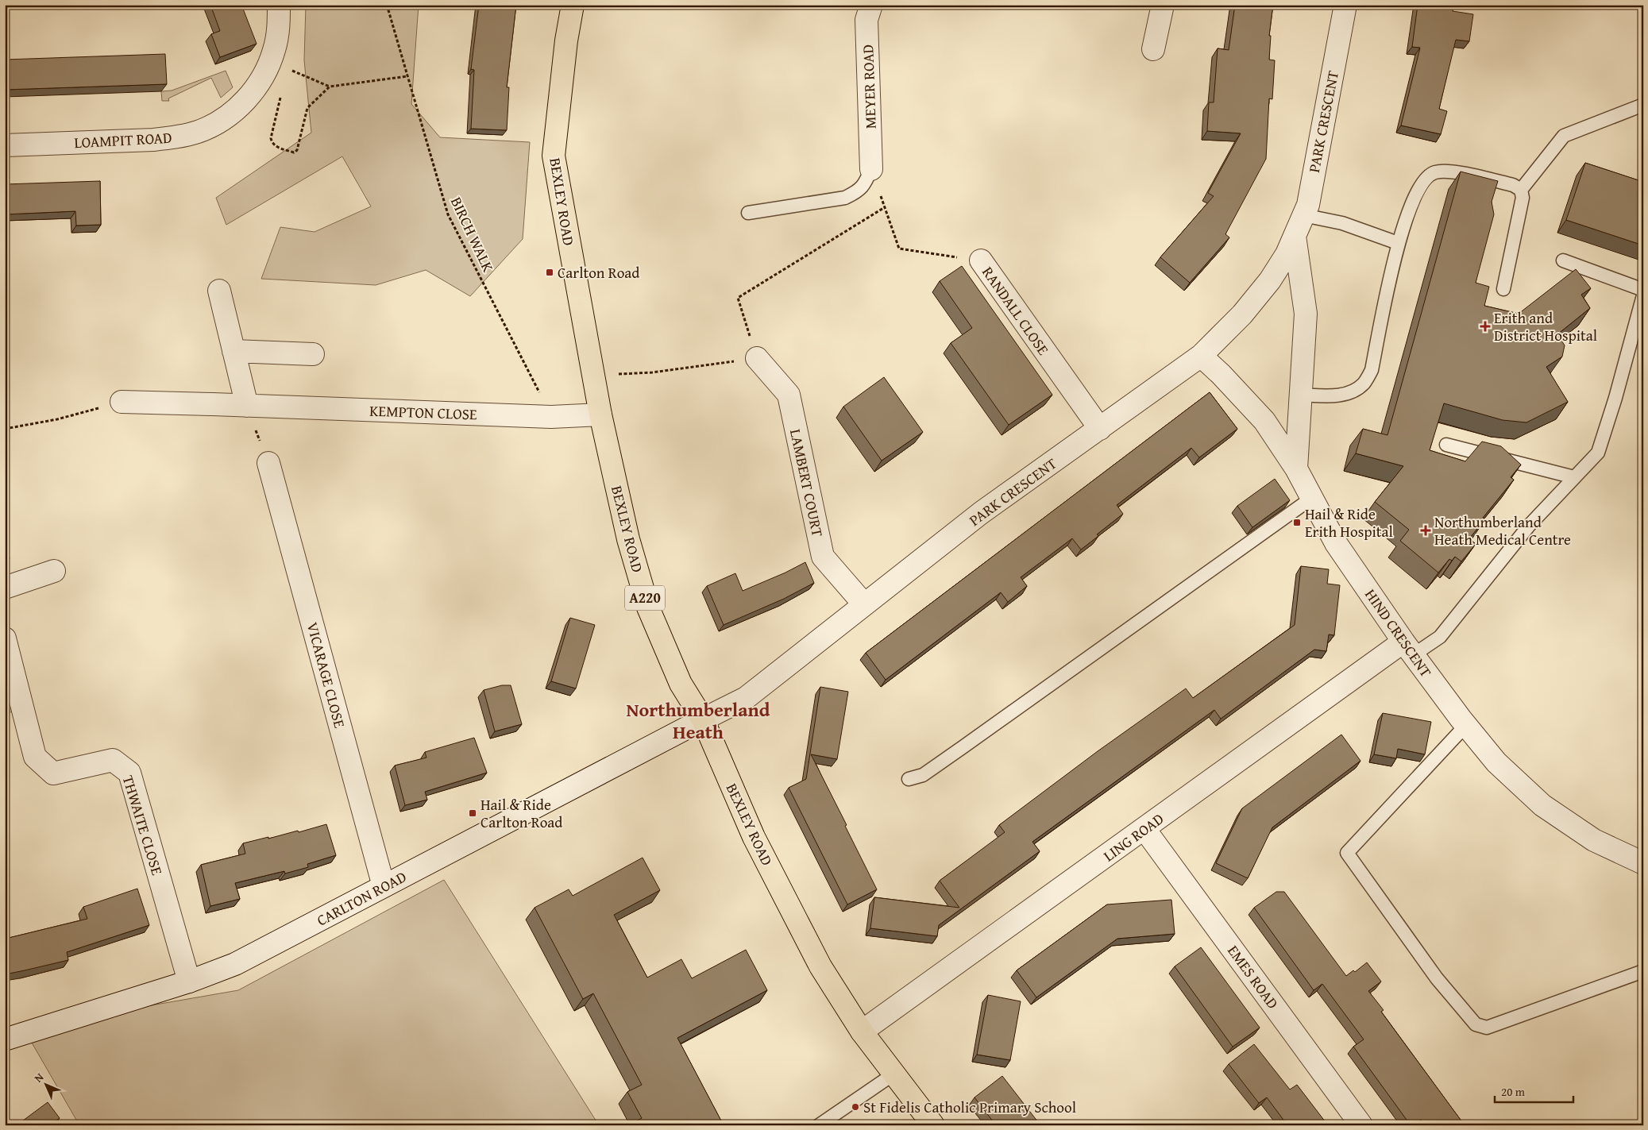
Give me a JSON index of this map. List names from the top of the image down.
{
  "streets": {
    "main road": ["BEXLEY ROAD", "A220"],
    "street": [
      "MEYER ROAD",
      "PARK CRESCENT",
      "LOAMPIT ROAD",
      "RANDALL CLOSE",
      "KEMPTON CLOSE",
      "LAMBERT COURT",
      "HIND CRESCENT",
      "VICARAGE CLOSE",
      "THWAITE CLOSE",
      "LING ROAD",
      "CARLTON ROAD",
      "EMES ROAD"
    ],
    "path": ["BIRCH WALK"]
  },
  "crossings": [
    ["PARK CRESCENT", "BEXLEY ROAD"],
    ["PARK CRESCENT", "RANDALL CLOSE"],
    ["PARK CRESCENT", "LAMBERT COURT"],
    ["PARK CRESCENT", "HIND CRESCENT"],
    ["PARK CRESCENT", "CARLTON ROAD"],
    ["BEXLEY ROAD", "KEMPTON CLOSE"],
    ["BEXLEY ROAD", "LING ROAD"],
    ["BEXLEY ROAD", "CARLTON ROAD"],
    ["BIRCH WALK", "KEMPTON CLOSE"],
    ["RANDALL CLOSE", "LAMBERT COURT"],
    ["HIND CRESCENT", "LING ROAD"],
    ["VICARAGE CLOSE", "CARLTON ROAD"],
    ["THWAITE CLOSE", "CARLTON ROAD"],
    ["LING ROAD", "EMES ROAD"]
  ],
  "districts": ["Northumberland Heath"],
  "places": {
    "transit": ["Carlton Road", "Hail & Ride Erith Hospital", "Hail & Ride Carlton Road"],
    "health": ["Erith and District Hospital", "Northumberland Heath Medical Centre"],
    "other": ["St Fidelis Catholic Primary School"]
  },
  "scale_bar": "20 m",
  "north": "top left"
}
